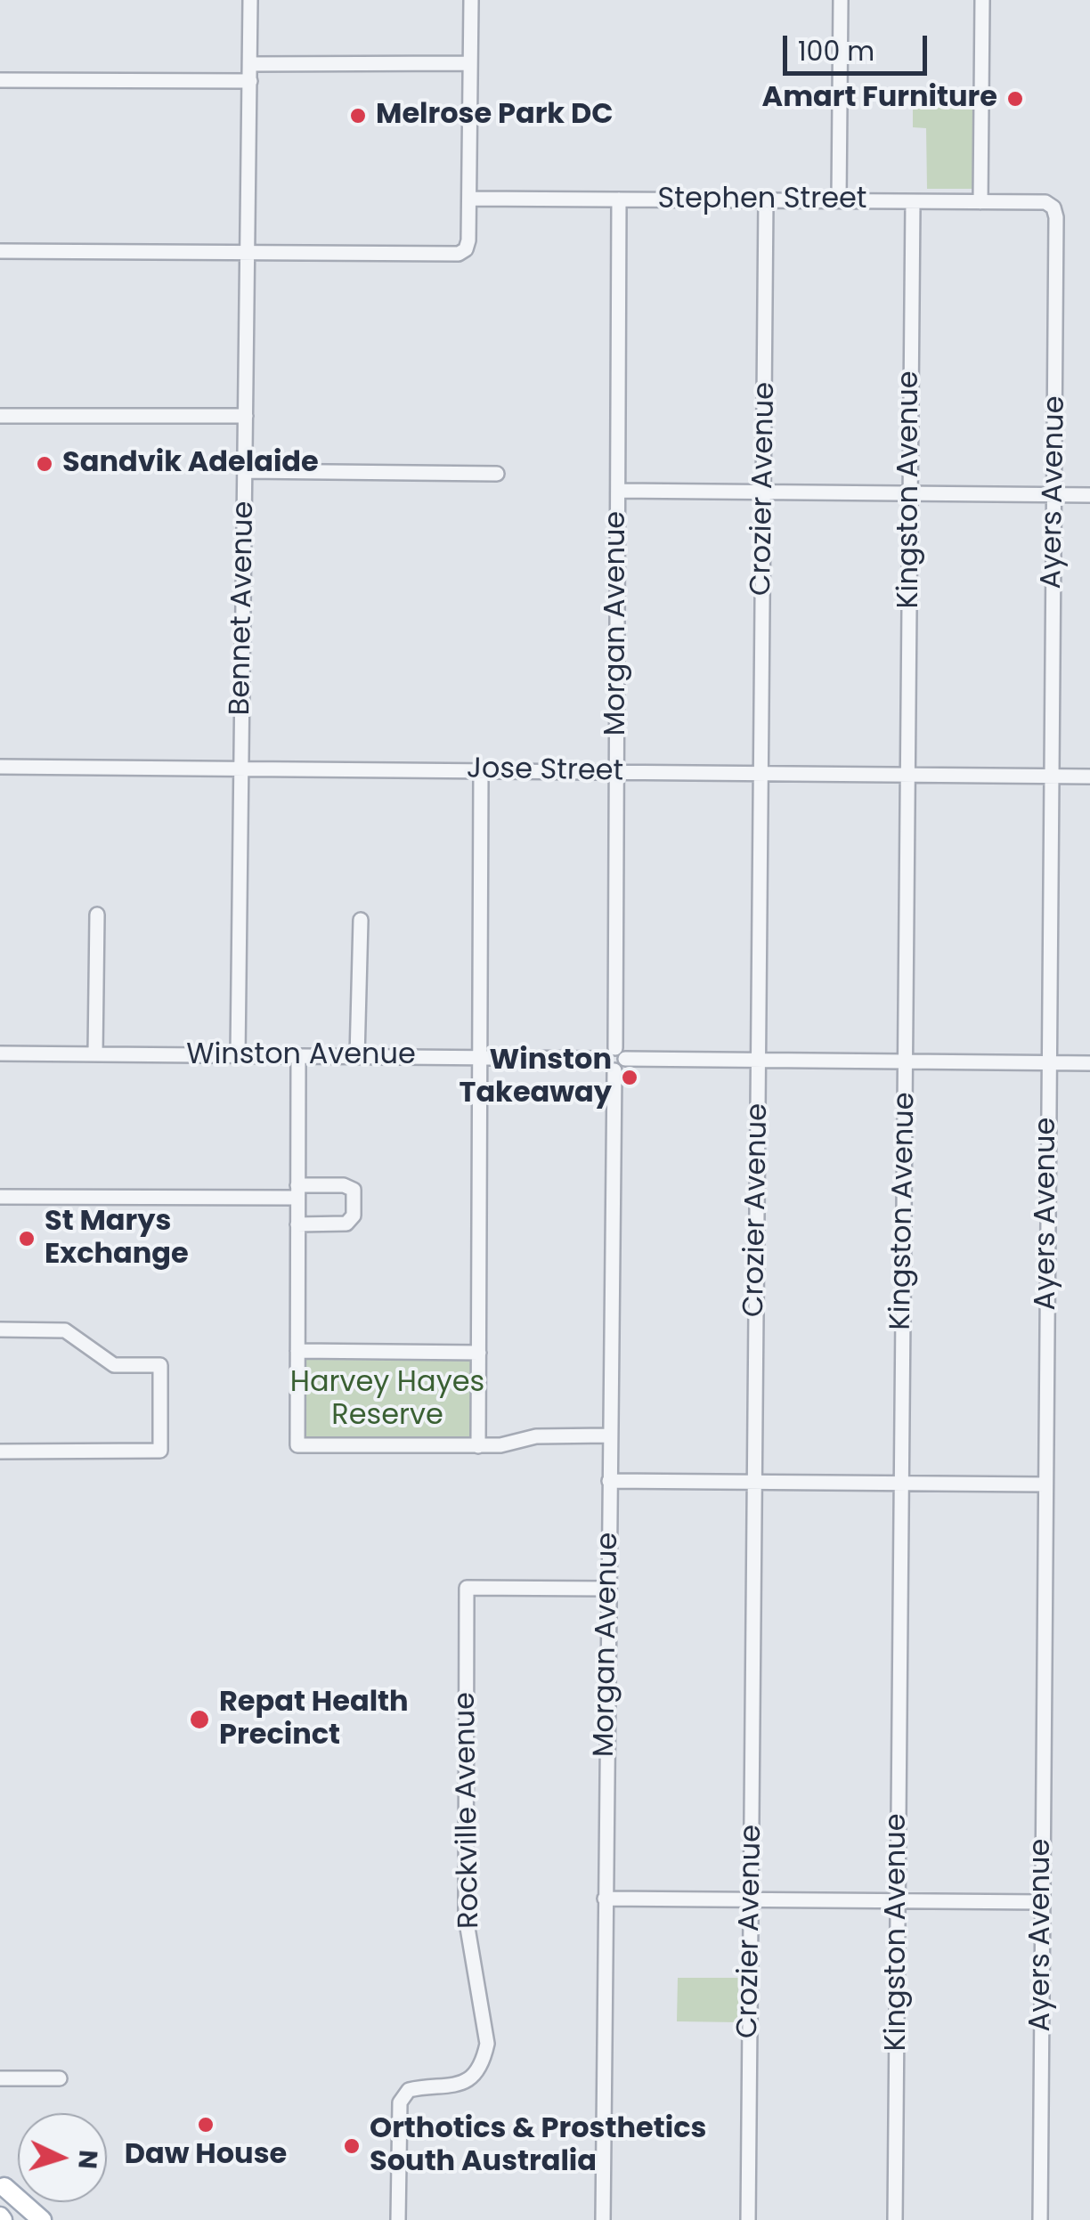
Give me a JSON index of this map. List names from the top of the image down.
{
  "streets": {
    "street": [
      "Stephen Street",
      "Crozier Avenue",
      "Kingston Avenue",
      "Ayers Avenue",
      "Bennet Avenue",
      "Morgan Avenue",
      "Jose Street",
      "Winston Avenue",
      "Rockville Avenue"
    ]
  },
  "crossings": [
    ["Stephen Street", "Crozier Avenue"],
    ["Stephen Street", "Kingston Avenue"],
    ["Stephen Street", "Ayers Avenue"],
    ["Stephen Street", "Morgan Avenue"],
    ["Crozier Avenue", "Jose Street"],
    ["Kingston Avenue", "Jose Street"],
    ["Ayers Avenue", "Jose Street"],
    ["Bennet Avenue", "Jose Street"],
    ["Bennet Avenue", "Winston Avenue"],
    ["Morgan Avenue", "Jose Street"],
    ["Morgan Avenue", "Winston Avenue"],
    ["Morgan Avenue", "Rockville Avenue"]
  ],
  "parks": ["Harvey Hayes Reserve"],
  "places": [
    "Amart Furniture",
    "Melrose Park DC",
    "Sandvik Adelaide",
    "Winston Takeaway",
    "St Marys Exchange",
    "Repat Health Precinct",
    "Daw House",
    "Orthotics & Prosthetics South Australia"
  ],
  "scale_bar": "100 m",
  "north": "right"
}
